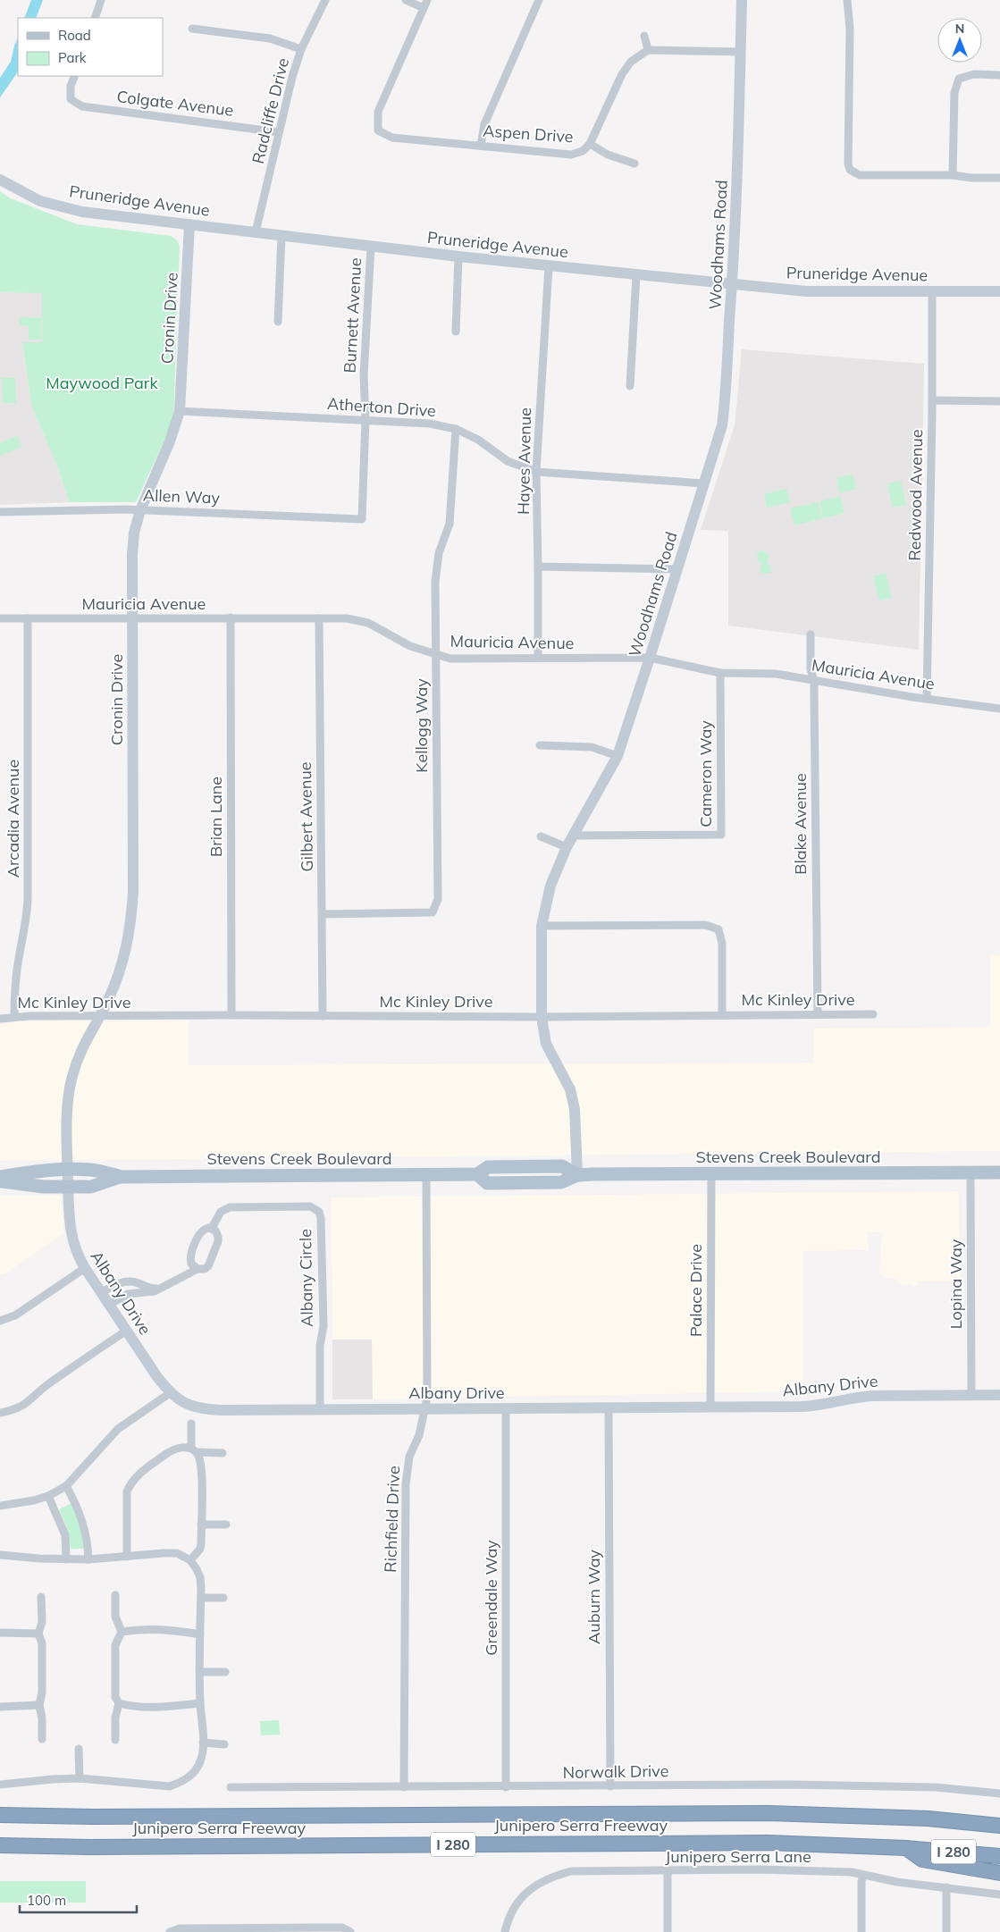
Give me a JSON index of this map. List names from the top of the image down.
{
  "streets": {
    "highway": ["Junipero Serra Freeway", "I 280"],
    "main road": ["Stevens Creek Boulevard"],
    "street": [
      "Colgate Avenue",
      "Radcliffe Drive",
      "Aspen Drive",
      "Pruneridge Avenue",
      "Woodhams Road",
      "Burnett Avenue",
      "Cronin Drive",
      "Atherton Drive",
      "Hayes Avenue",
      "Redwood Avenue",
      "Allen Way",
      "Mauricia Avenue",
      "Kellogg Way",
      "Cameron Way",
      "Brian Lane",
      "Gilbert Avenue",
      "Arcadia Avenue",
      "Blake Avenue",
      "Mc Kinley Drive",
      "Albany Circle",
      "Lopina Way",
      "Palace Drive",
      "Albany Drive",
      "Richfield Drive",
      "Auburn Way",
      "Greendale Way",
      "Norwalk Drive",
      "Junipero Serra Lane"
    ]
  },
  "crossings": [
    ["Colgate Avenue", "Radcliffe Drive"],
    ["Radcliffe Drive", "Pruneridge Avenue"],
    ["Pruneridge Avenue", "Woodhams Road"],
    ["Pruneridge Avenue", "Burnett Avenue"],
    ["Pruneridge Avenue", "Cronin Drive"],
    ["Pruneridge Avenue", "Hayes Avenue"],
    ["Pruneridge Avenue", "Redwood Avenue"],
    ["Woodhams Road", "Atherton Drive"],
    ["Woodhams Road", "Mauricia Avenue"],
    ["Woodhams Road", "Cameron Way"],
    ["Woodhams Road", "Mc Kinley Drive"],
    ["Woodhams Road", "Stevens Creek Boulevard"],
    ["Burnett Avenue", "Atherton Drive"],
    ["Burnett Avenue", "Allen Way"],
    ["Cronin Drive", "Atherton Drive"],
    ["Cronin Drive", "Allen Way"],
    ["Cronin Drive", "Mauricia Avenue"],
    ["Cronin Drive", "Mc Kinley Drive"],
    ["Cronin Drive", "Stevens Creek Boulevard"],
    ["Cronin Drive", "Albany Drive"],
    ["Atherton Drive", "Hayes Avenue"],
    ["Atherton Drive", "Kellogg Way"],
    ["Hayes Avenue", "Mauricia Avenue"],
    ["Redwood Avenue", "Mauricia Avenue"],
    ["Mauricia Avenue", "Kellogg Way"],
    ["Mauricia Avenue", "Cameron Way"],
    ["Mauricia Avenue", "Brian Lane"],
    ["Mauricia Avenue", "Gilbert Avenue"],
    ["Mauricia Avenue", "Arcadia Avenue"],
    ["Mauricia Avenue", "Blake Avenue"],
    ["Kellogg Way", "Gilbert Avenue"],
    ["Brian Lane", "Mc Kinley Drive"],
    ["Gilbert Avenue", "Mc Kinley Drive"],
    ["Arcadia Avenue", "Mc Kinley Drive"],
    ["Blake Avenue", "Mc Kinley Drive"],
    ["Stevens Creek Boulevard", "Lopina Way"],
    ["Stevens Creek Boulevard", "Palace Drive"],
    ["Stevens Creek Boulevard", "Albany Drive"],
    ["Stevens Creek Boulevard", "Richfield Drive"],
    ["Albany Circle", "Albany Drive"],
    ["Lopina Way", "Albany Drive"],
    ["Palace Drive", "Albany Drive"],
    ["Albany Drive", "Richfield Drive"],
    ["Albany Drive", "Auburn Way"],
    ["Albany Drive", "Greendale Way"],
    ["Richfield Drive", "Norwalk Drive"],
    ["Auburn Way", "Norwalk Drive"],
    ["Greendale Way", "Norwalk Drive"]
  ],
  "parks": ["Maywood Park"],
  "legend": ["Road", "Park"],
  "scale_bar": "100 m",
  "north": "top"
}
